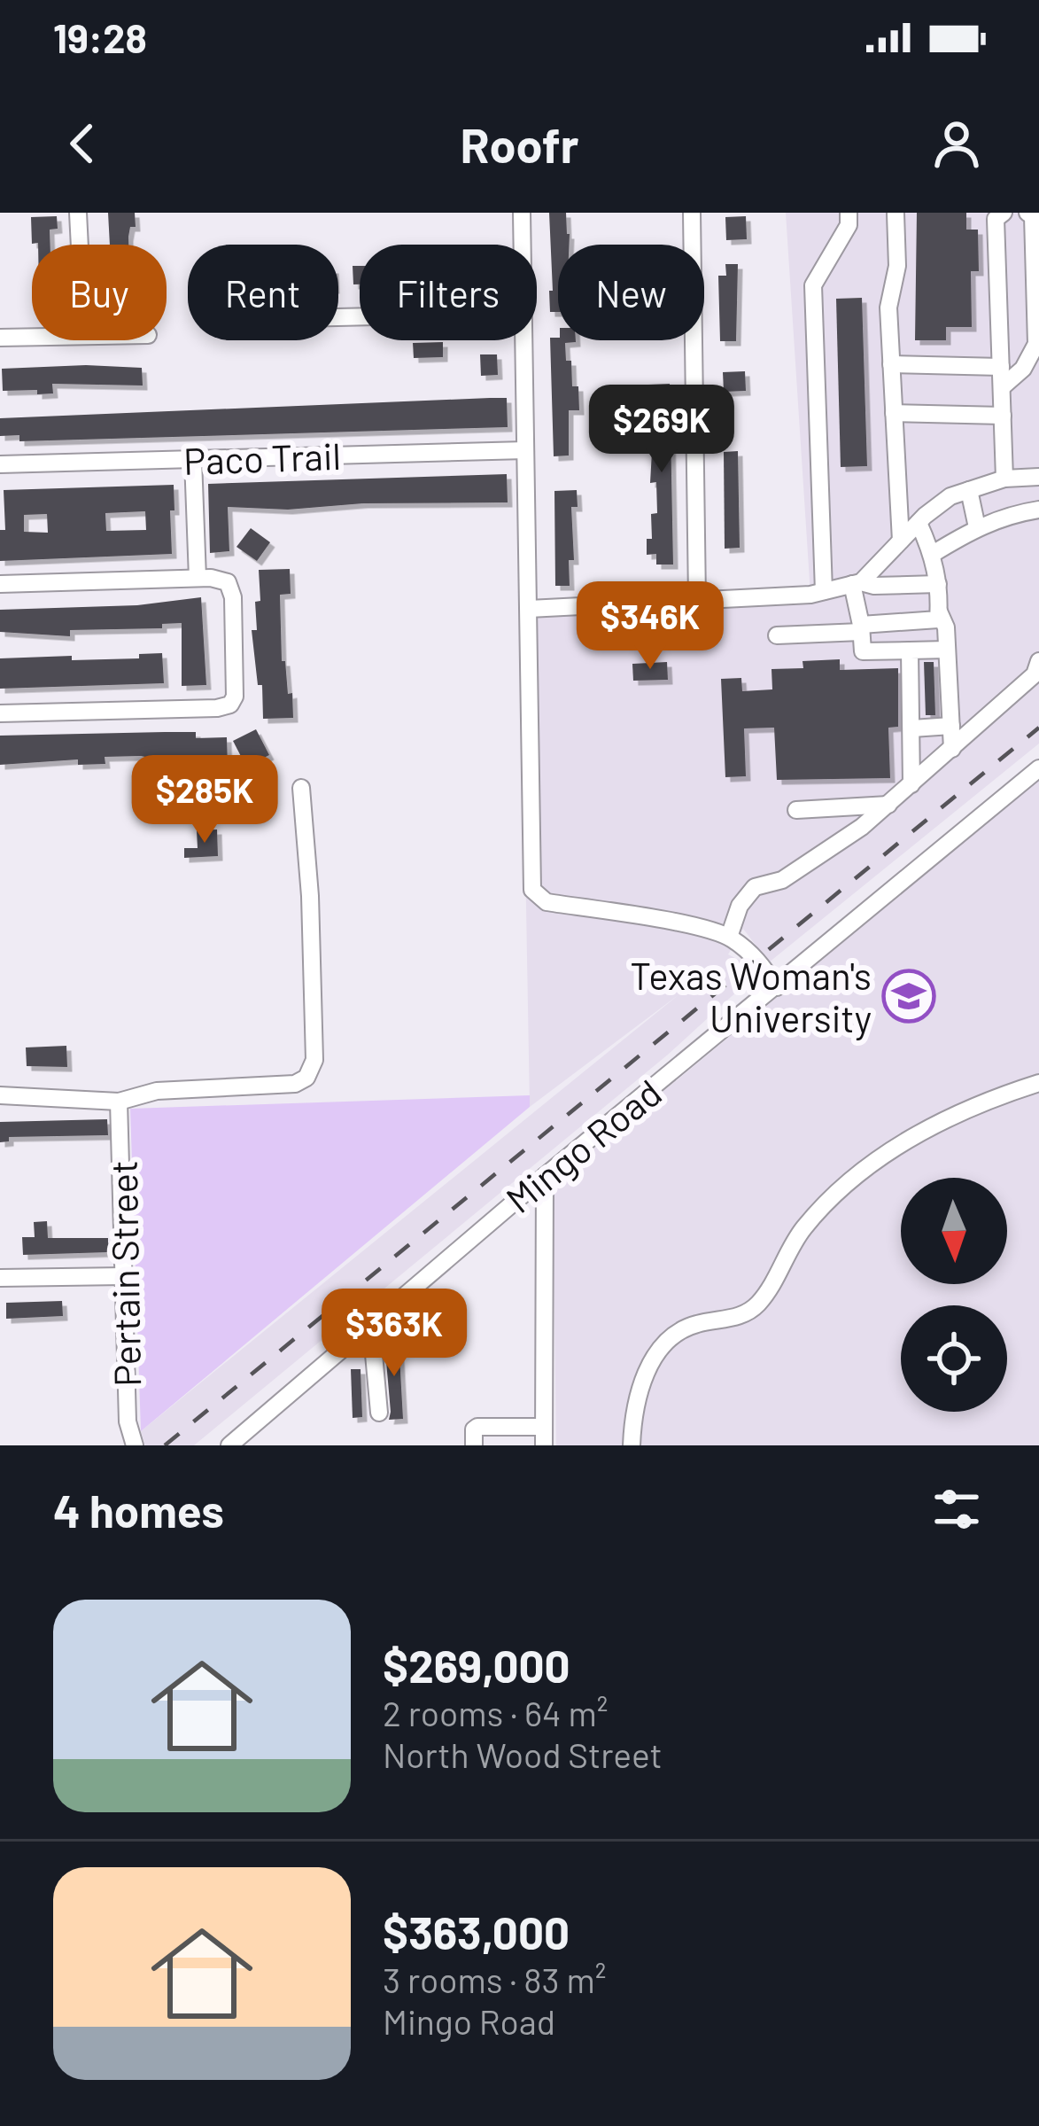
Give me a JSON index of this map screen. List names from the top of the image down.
{
  "streets": {
    "street": ["Paco Trail", "Mingo Road", "Pertain Street"]
  },
  "places": {
    "school or university": ["Texas Woman's University"]
  },
  "north": "bottom",
  "page": {
    "status": "19:28",
    "header": "Roofr",
    "chip": [
      "Buy",
      "Rent",
      "Filters",
      "New"
    ],
    "price": [
      "$269K",
      "$346K",
      "$285K",
      "$363K"
    ],
    "heading": "4 homes",
    "list": [
      {
        "name": "$269,000",
        "note": "2 rooms · 64 m² · North Wood Street"
      },
      {
        "name": "$363,000",
        "note": "3 rooms · 83 m² · Mingo Road"
      }
    ]
  }
}
